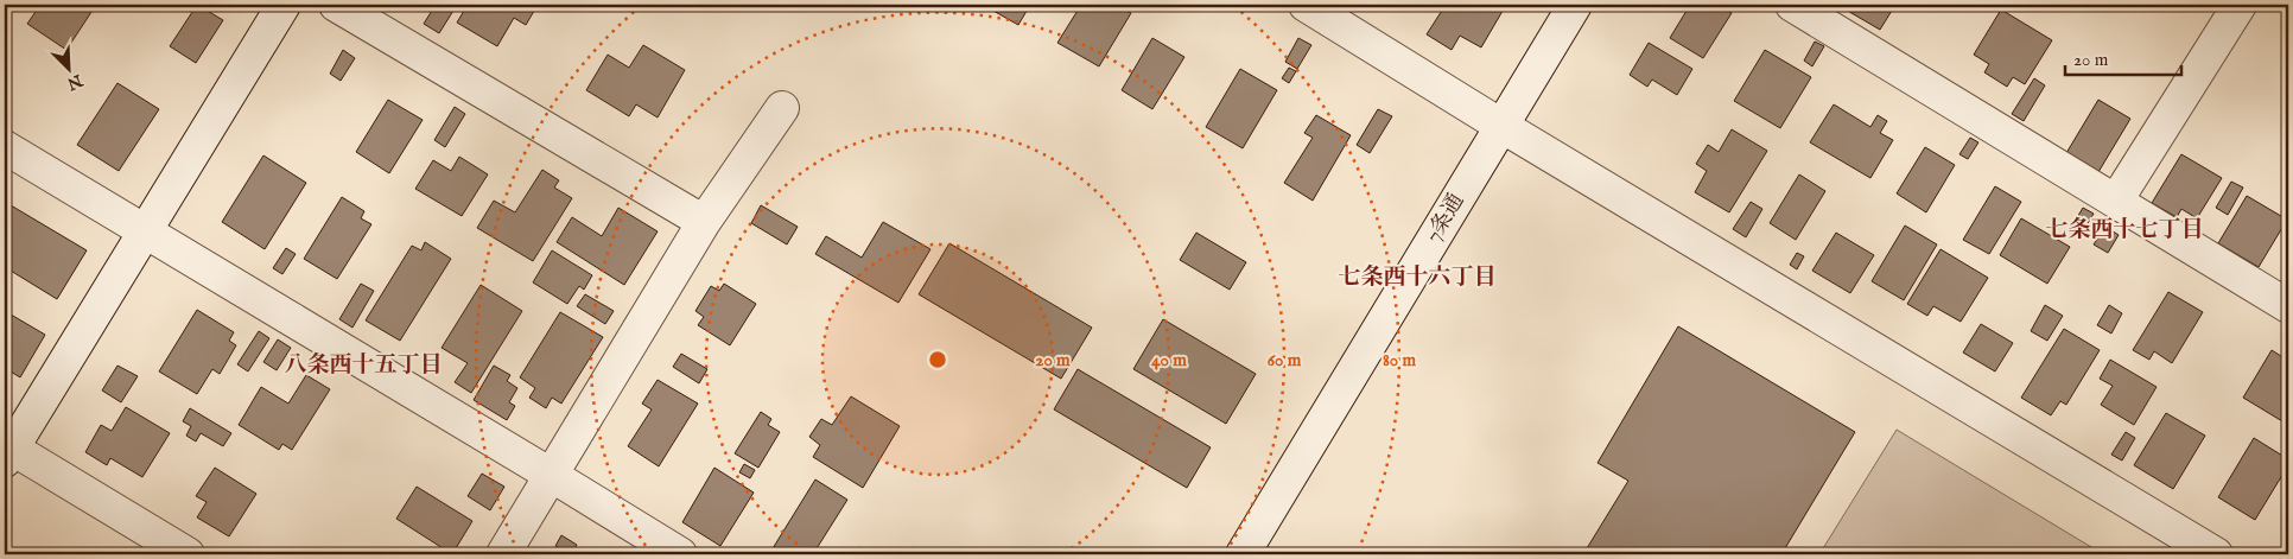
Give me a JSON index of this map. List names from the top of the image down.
{
  "streets": {
    "street": ["7条通"]
  },
  "districts": ["七条西十七丁目", "七条西十六丁目", "八条西十五丁目"],
  "scale_bar": "20 m",
  "north": "bottom right",
  "rings": [
    "20 m",
    "40 m",
    "60 m",
    "80 m"
  ]
}
